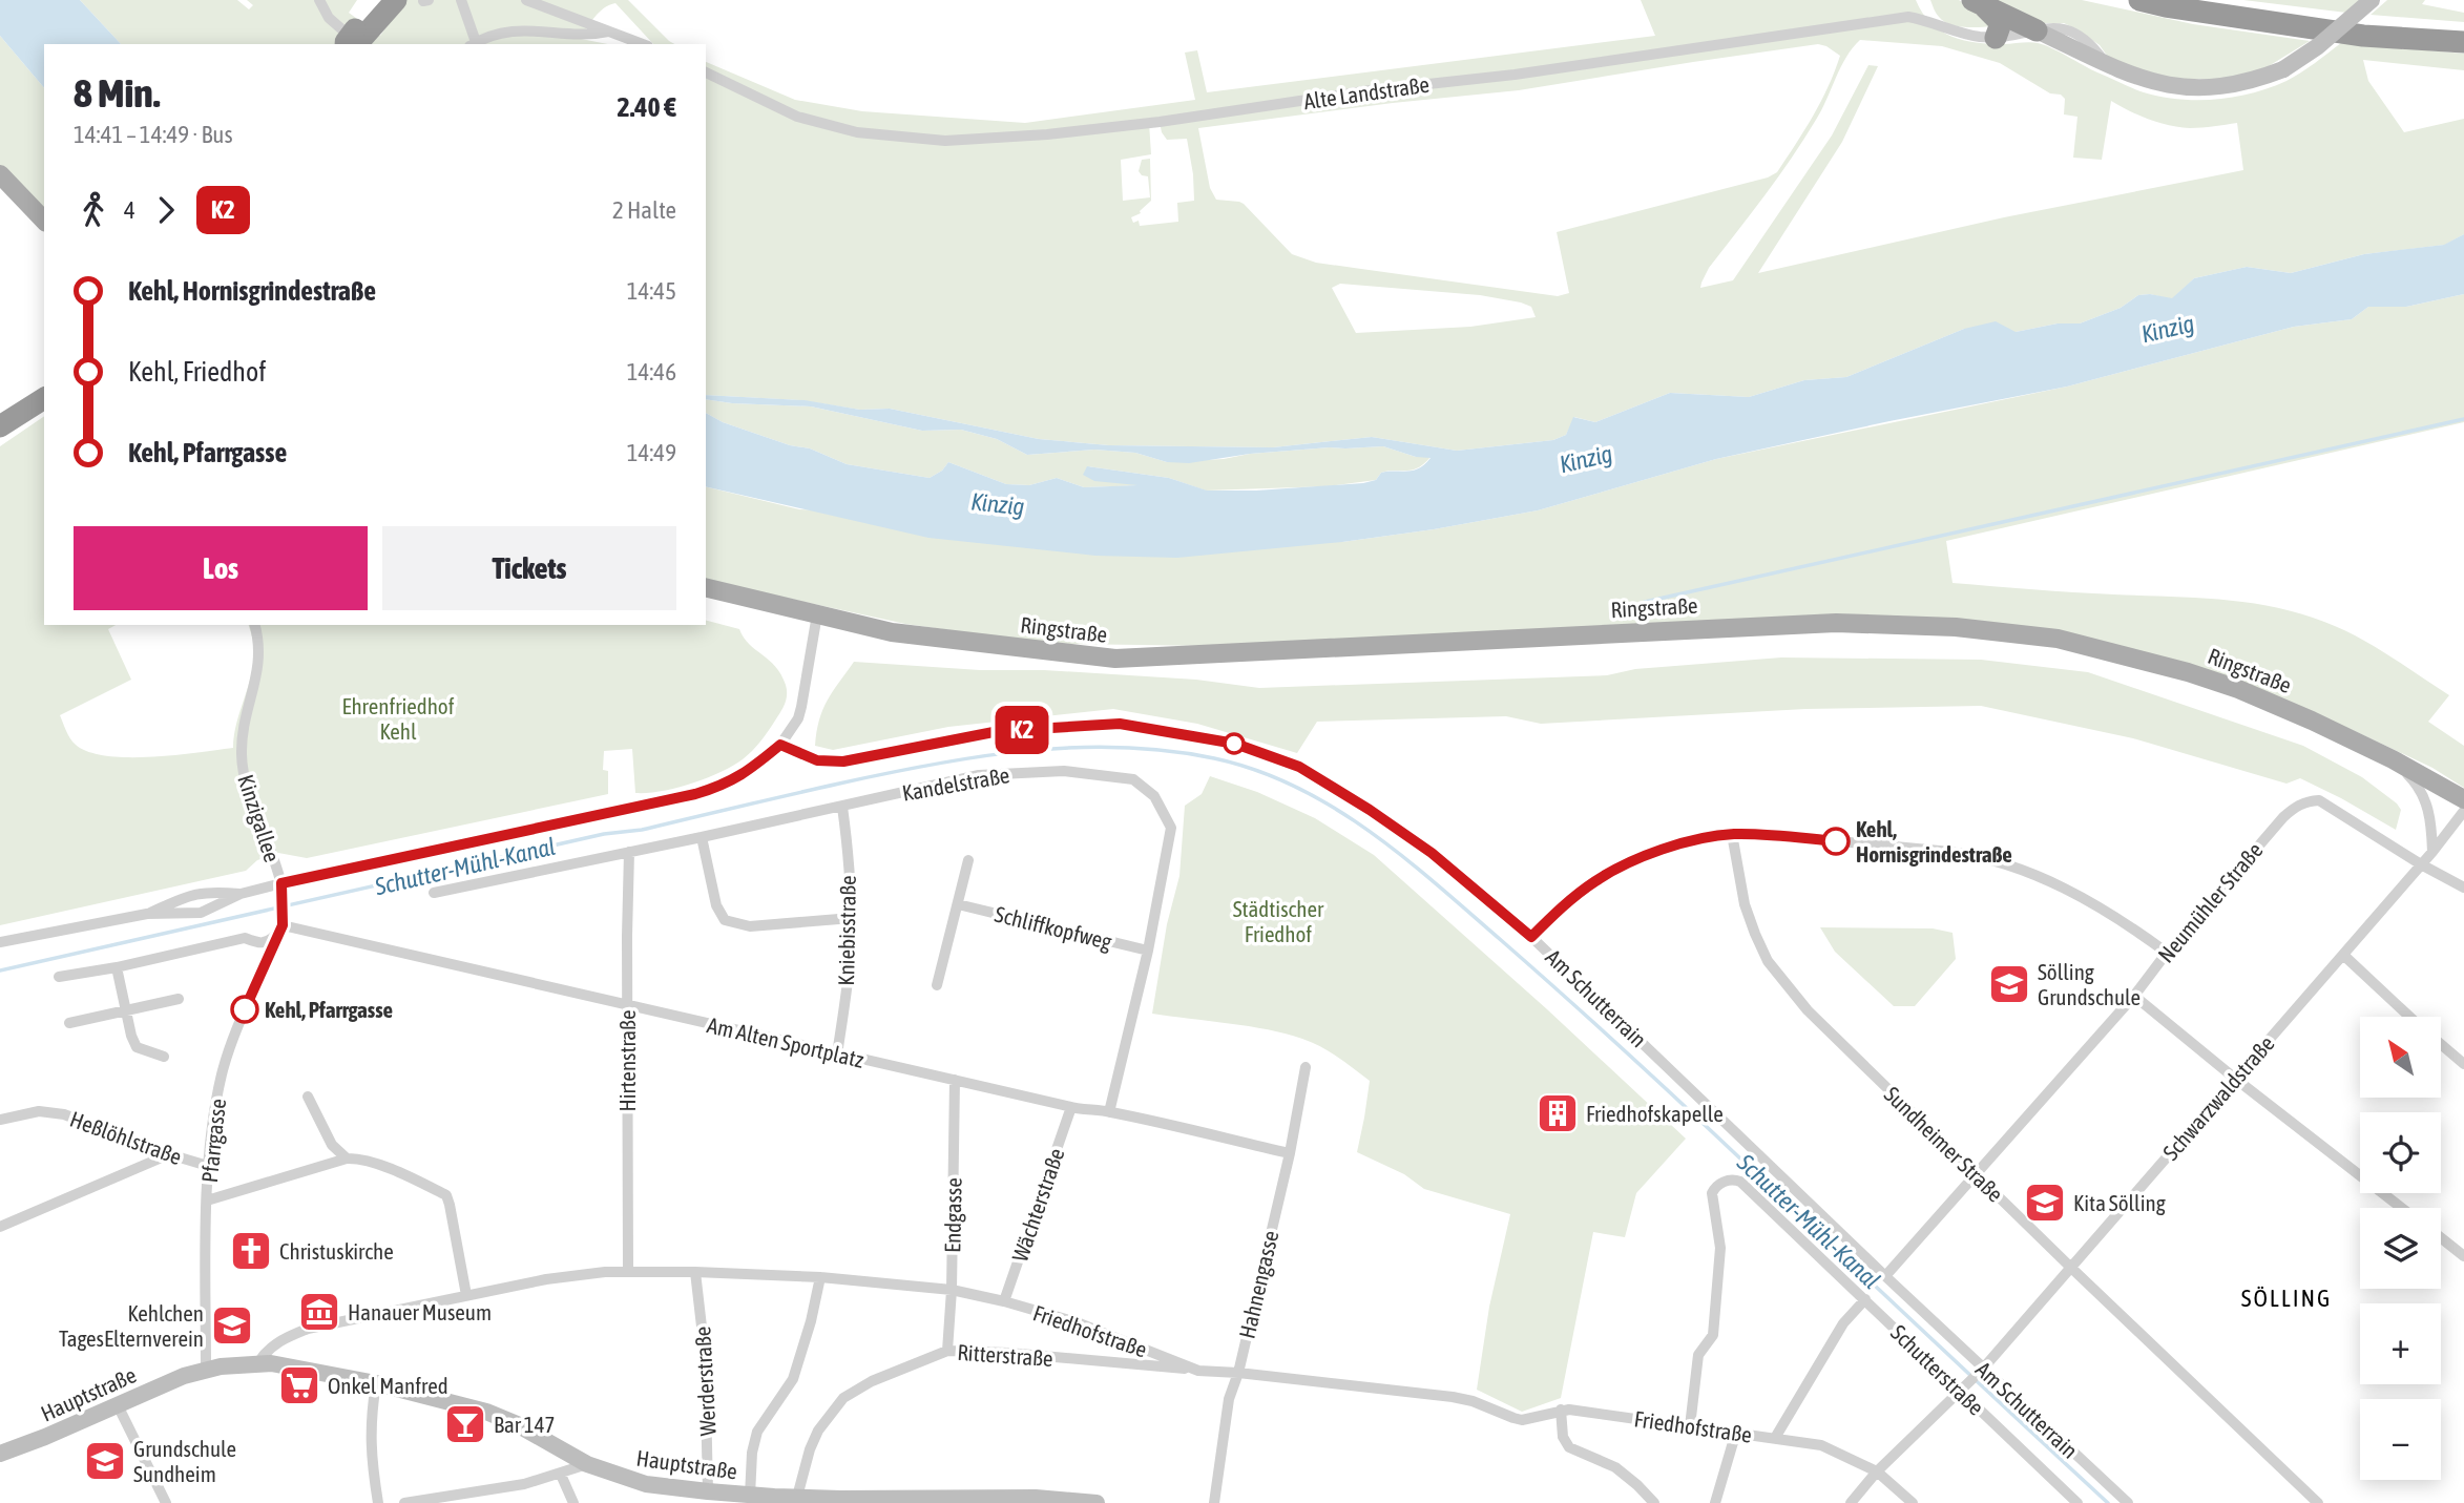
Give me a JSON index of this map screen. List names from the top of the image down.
{
  "streets": {
    "main road": ["Ringstraße"],
    "street": [
      "Alte Landstraße",
      "Kandelstraße",
      "Kinzigallee",
      "Neumühler Straße",
      "Schliffkopfweg",
      "Kniebisstraße",
      "Am Schutterrain",
      "Am Alten Sportplatz",
      "Hirtenstraße",
      "Schwarzwaldstraße",
      "Heßlöhlstraße",
      "Pfarrgasse",
      "Sundheimer Straße",
      "Wächterstraße",
      "Endgasse",
      "Hahnengasse",
      "Friedhofstraße",
      "Ritterstraße",
      "Schutterstraße",
      "Werderstraße",
      "Hauptstraße"
    ]
  },
  "crossings": [
    ["Ringstraße", "Kinzigallee"],
    ["Kandelstraße", "Schliffkopfweg"],
    ["Kandelstraße", "Kniebisstraße"],
    ["Kandelstraße", "Am Alten Sportplatz"],
    ["Kandelstraße", "Hirtenstraße"],
    ["Kinzigallee", "Am Schutterrain"],
    ["Kinzigallee", "Pfarrgasse"],
    ["Neumühler Straße", "Am Schutterrain"],
    ["Neumühler Straße", "Schwarzwaldstraße"],
    ["Neumühler Straße", "Sundheimer Straße"],
    ["Kniebisstraße", "Am Alten Sportplatz"],
    ["Am Schutterrain", "Schwarzwaldstraße"],
    ["Am Alten Sportplatz", "Hirtenstraße"],
    ["Am Alten Sportplatz", "Pfarrgasse"],
    ["Am Alten Sportplatz", "Wächterstraße"],
    ["Am Alten Sportplatz", "Endgasse"],
    ["Am Alten Sportplatz", "Hahnengasse"],
    ["Hirtenstraße", "Friedhofstraße"],
    ["Schwarzwaldstraße", "Sundheimer Straße"],
    ["Schwarzwaldstraße", "Friedhofstraße"],
    ["Schwarzwaldstraße", "Schutterstraße"],
    ["Heßlöhlstraße", "Pfarrgasse"],
    ["Pfarrgasse", "Hauptstraße"],
    ["Wächterstraße", "Friedhofstraße"],
    ["Endgasse", "Friedhofstraße"],
    ["Endgasse", "Ritterstraße"],
    ["Hahnengasse", "Friedhofstraße"],
    ["Friedhofstraße", "Ritterstraße"],
    ["Friedhofstraße", "Schutterstraße"],
    ["Friedhofstraße", "Werderstraße"],
    ["Friedhofstraße", "Hauptstraße"],
    ["Ritterstraße", "Hauptstraße"],
    ["Werderstraße", "Hauptstraße"]
  ],
  "districts": ["SÖLLING"],
  "water": ["Kinzig", "Schutter-Mühl-Kanal"],
  "parks": ["Ehrenfriedhof Kehl", "Städtischer Friedhof"],
  "places": {
    "other": ["Kehl, Hornisgrindestraße", "Kehl, Pfarrgasse"],
    "school or university": [
      "Sölling Grundschule",
      "Kita Sölling",
      "Kehlchen TagesElternverein",
      "Grundschule Sundheim"
    ],
    "building": ["Friedhofskapelle"],
    "church": ["Christuskirche"],
    "museum": ["Hanauer Museum"],
    "supermarket": ["Onkel Manfred"],
    "bar": ["Bar 147"]
  },
  "lines": ["bus line K2"],
  "north": "top left",
  "page": {
    "on_map": "K2",
    "heading": ["8 Min.", "14:41 – 14:49 · Bus", "2.40 €"],
    "legs": ["4", "K2", "2 Halte"],
    "list": [
      {
        "name": "Kehl, Hornisgrindestraße",
        "value": "14:45"
      },
      {
        "name": "Kehl, Friedhof",
        "value": "14:46"
      },
      {
        "name": "Kehl, Pfarrgasse",
        "value": "14:49"
      }
    ],
    "buttons": ["Los", "Tickets"],
    "map_buttons": ["+", "−"]
  }
}
